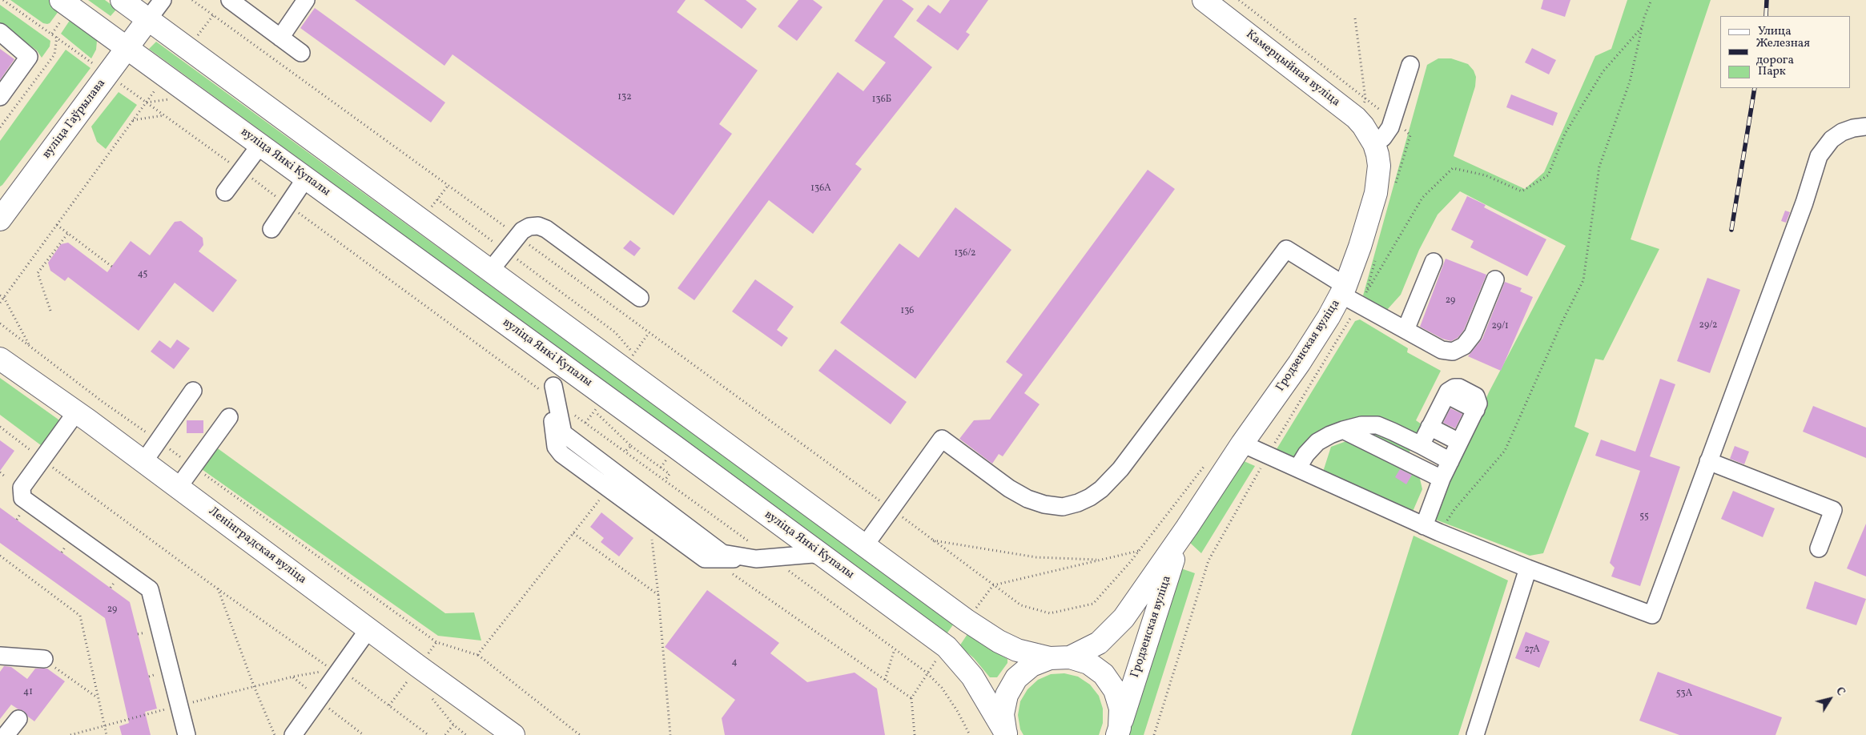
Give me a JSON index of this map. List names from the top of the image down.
{
  "streets": {
    "main road": [
      "Камерцыйная вуліца",
      "вуліца Гаўрылава",
      "вуліца Янкі Купалы",
      "Гродзенская вуліца",
      "Ленінградская вуліца"
    ]
  },
  "crossings": [
    ["Камерцыйная вуліца", "Гродзенская вуліца"],
    ["вуліца Гаўрылава", "вуліца Янкі Купалы"],
    ["вуліца Янкі Купалы", "Гродзенская вуліца"]
  ],
  "house_numbers": [
    "132",
    "136Б",
    "136А",
    "136/2",
    "45",
    "29",
    "136",
    "29/2",
    "29/1",
    "55",
    "29",
    "27А",
    "4",
    "41",
    "53А"
  ],
  "legend": ["Улица", "Железная дорога", "Парк"],
  "north": "top right"
}
